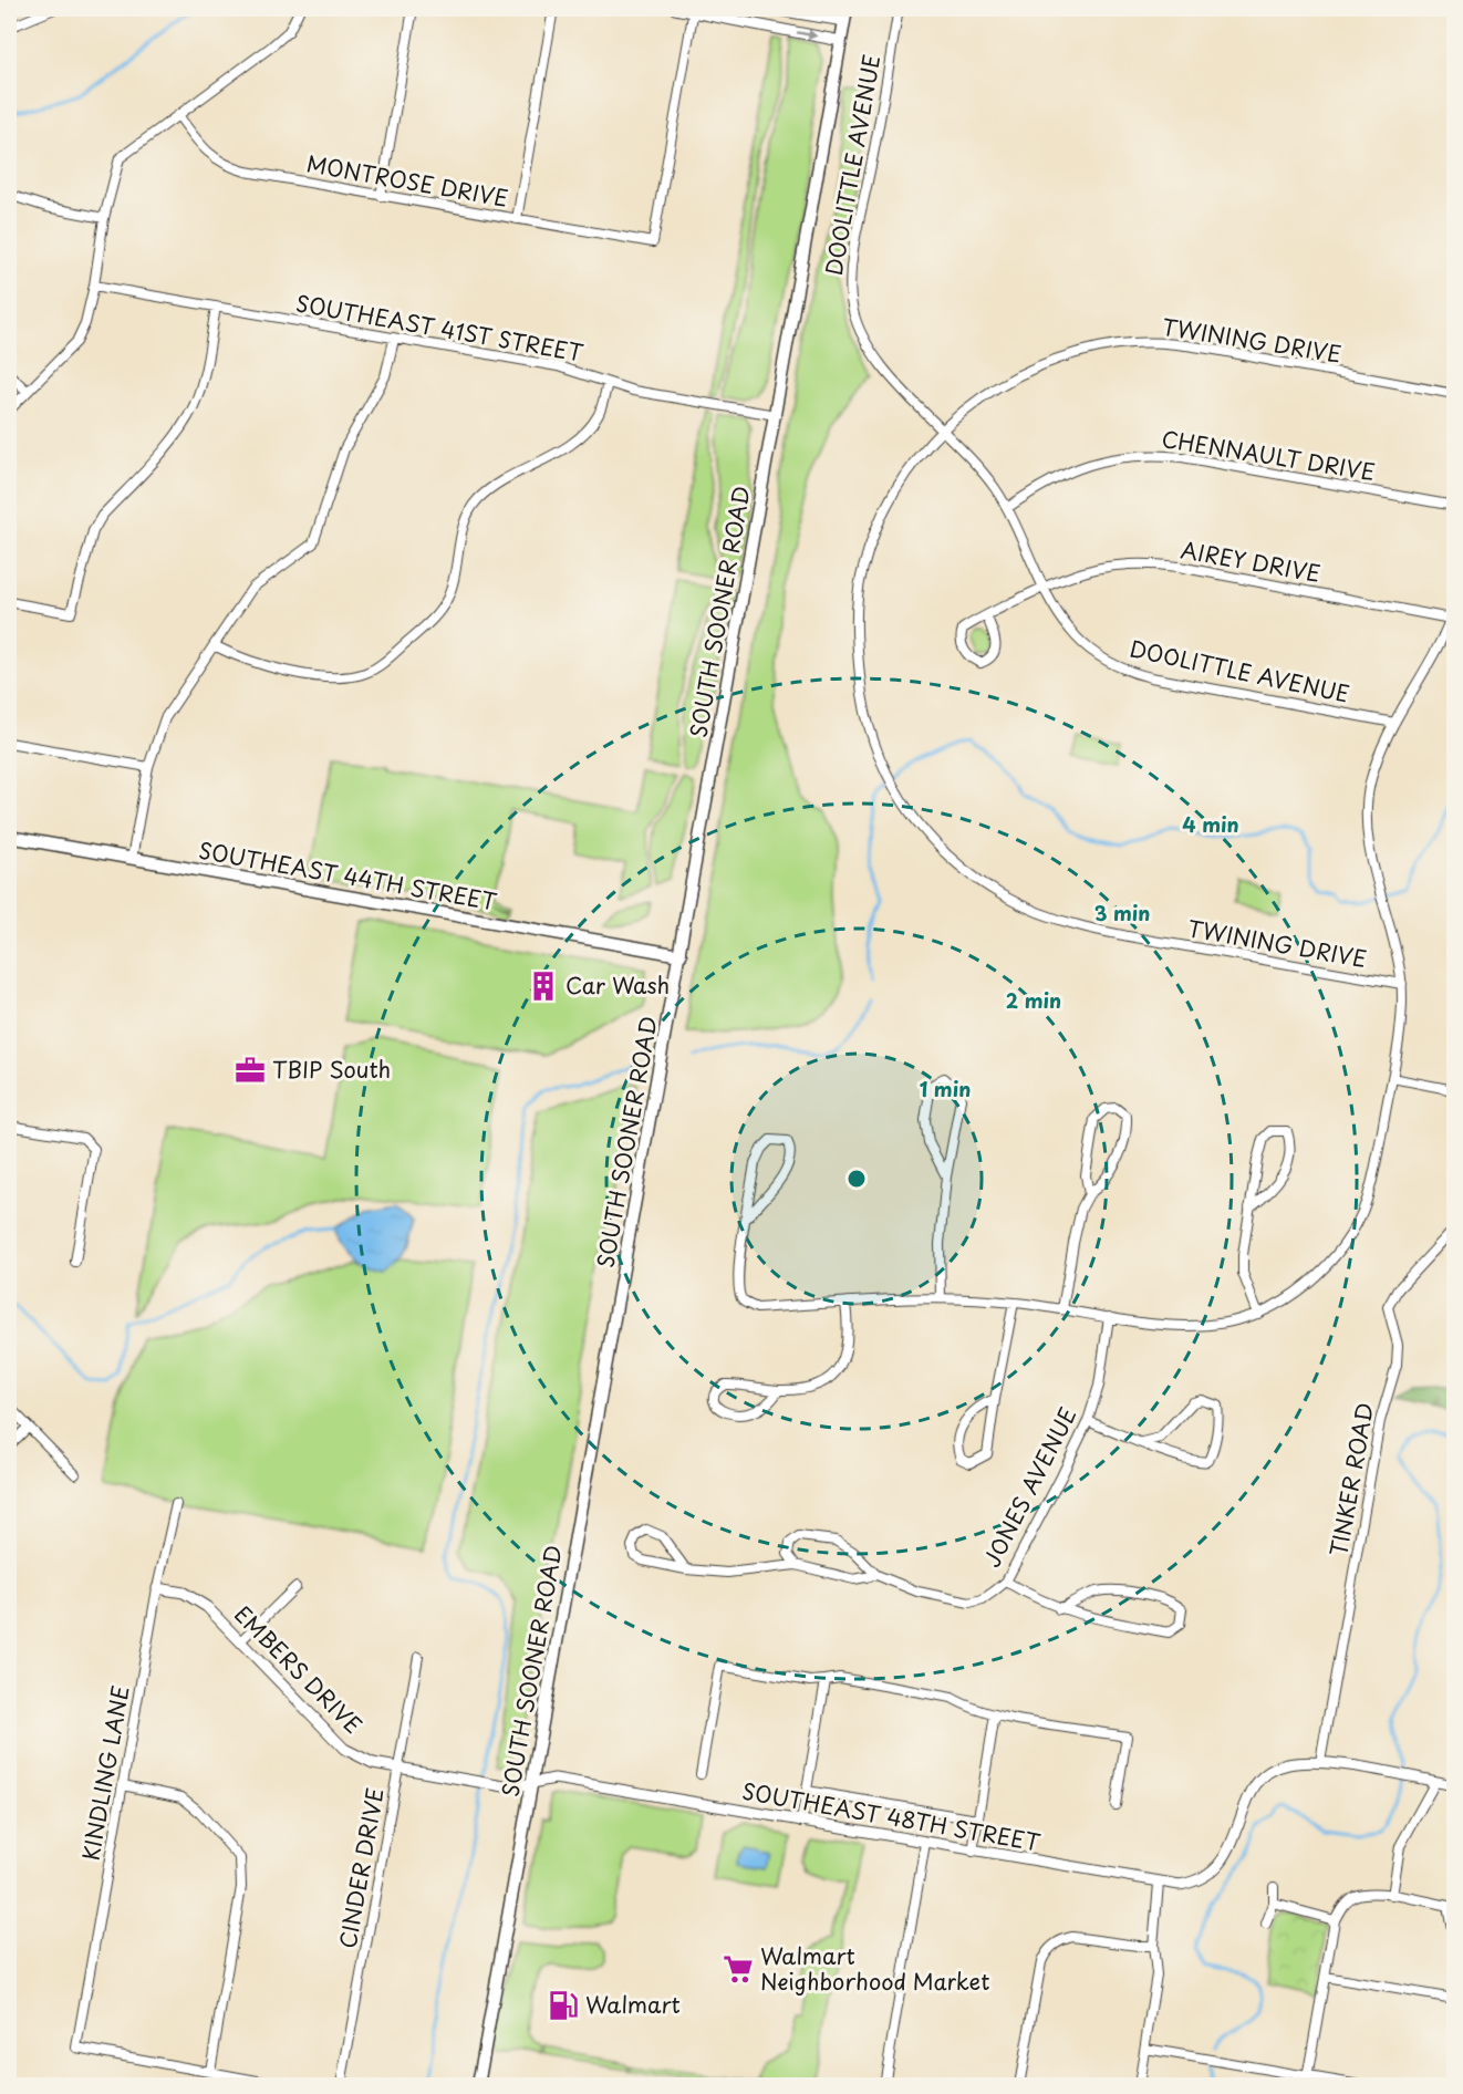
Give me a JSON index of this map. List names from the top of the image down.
{
  "streets": {
    "main road": ["SOUTH SOONER ROAD", "SOUTHEAST 44TH STREET"],
    "street": [
      "DOOLITTLE AVENUE",
      "MONTROSE DRIVE",
      "SOUTHEAST 41ST STREET",
      "TWINING DRIVE",
      "CHENNAULT DRIVE",
      "AIREY DRIVE",
      "TINKER ROAD",
      "JONES AVENUE",
      "EMBERS DRIVE",
      "KINDLING LANE",
      "SOUTHEAST 48TH STREET",
      "CINDER DRIVE"
    ]
  },
  "crossings": [
    ["DOOLITTLE AVENUE", "TWINING DRIVE"],
    ["DOOLITTLE AVENUE", "CHENNAULT DRIVE"],
    ["DOOLITTLE AVENUE", "AIREY DRIVE"],
    ["SOUTHEAST 41ST STREET", "SOUTH SOONER ROAD"],
    ["SOUTH SOONER ROAD", "SOUTHEAST 44TH STREET"],
    ["SOUTH SOONER ROAD", "EMBERS DRIVE"],
    ["SOUTH SOONER ROAD", "SOUTHEAST 48TH STREET"],
    ["TINKER ROAD", "SOUTHEAST 48TH STREET"],
    ["EMBERS DRIVE", "KINDLING LANE"],
    ["EMBERS DRIVE", "SOUTHEAST 48TH STREET"],
    ["EMBERS DRIVE", "CINDER DRIVE"]
  ],
  "places": {
    "building": ["Car Wash"],
    "office": ["TBIP South"],
    "supermarket": ["Walmart Neighborhood Market"],
    "fuel station": ["Walmart"]
  },
  "rings": [
    "4 min",
    "3 min",
    "2 min",
    "1 min"
  ]
}
